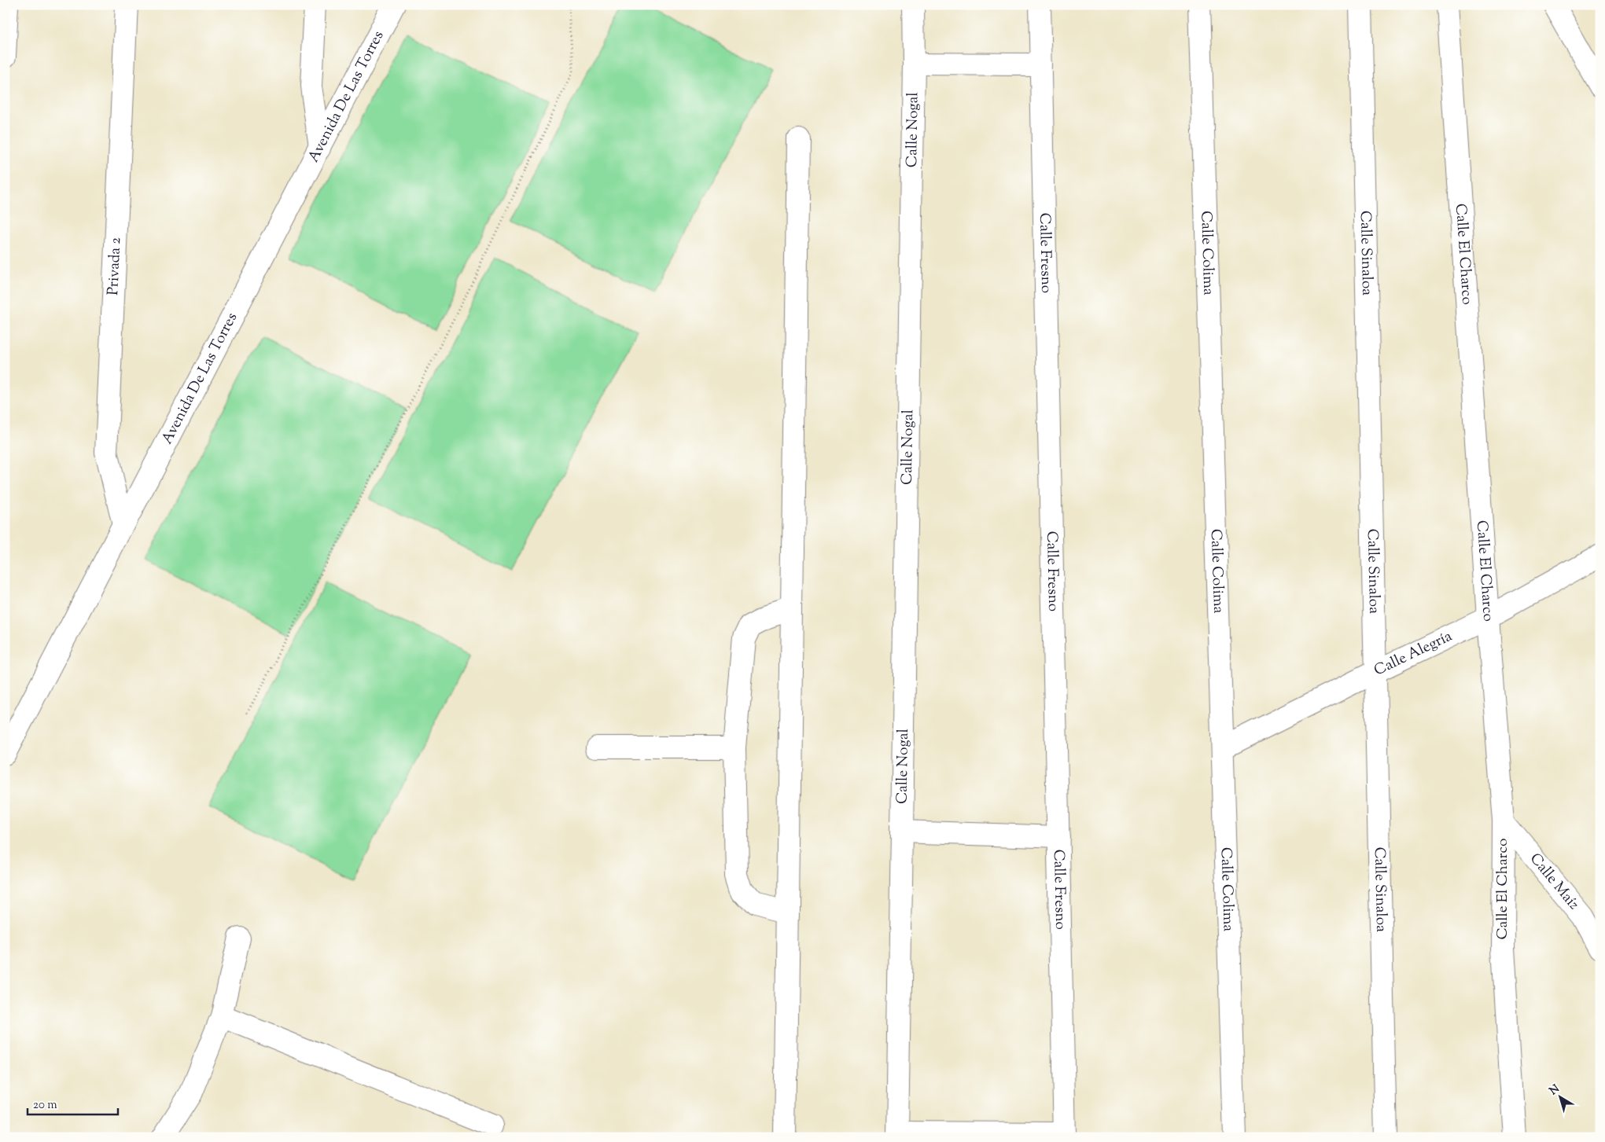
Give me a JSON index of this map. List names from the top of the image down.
{
  "streets": {
    "street": [
      "Avenida De Las Torres",
      "Calle Nogal",
      "Calle Fresno",
      "Calle Colima",
      "Calle Sinaloa",
      "Calle El Charco",
      "Privada 2",
      "Calle Alegría",
      "Calle Maíz"
    ]
  },
  "crossings": [
    ["Avenida De Las Torres", "Privada 2"],
    ["Calle Colima", "Calle Alegría"],
    ["Calle Sinaloa", "Calle Alegría"],
    ["Calle El Charco", "Calle Alegría"],
    ["Calle El Charco", "Calle Maíz"]
  ],
  "scale_bar": "20 m",
  "north": "top left"
}
